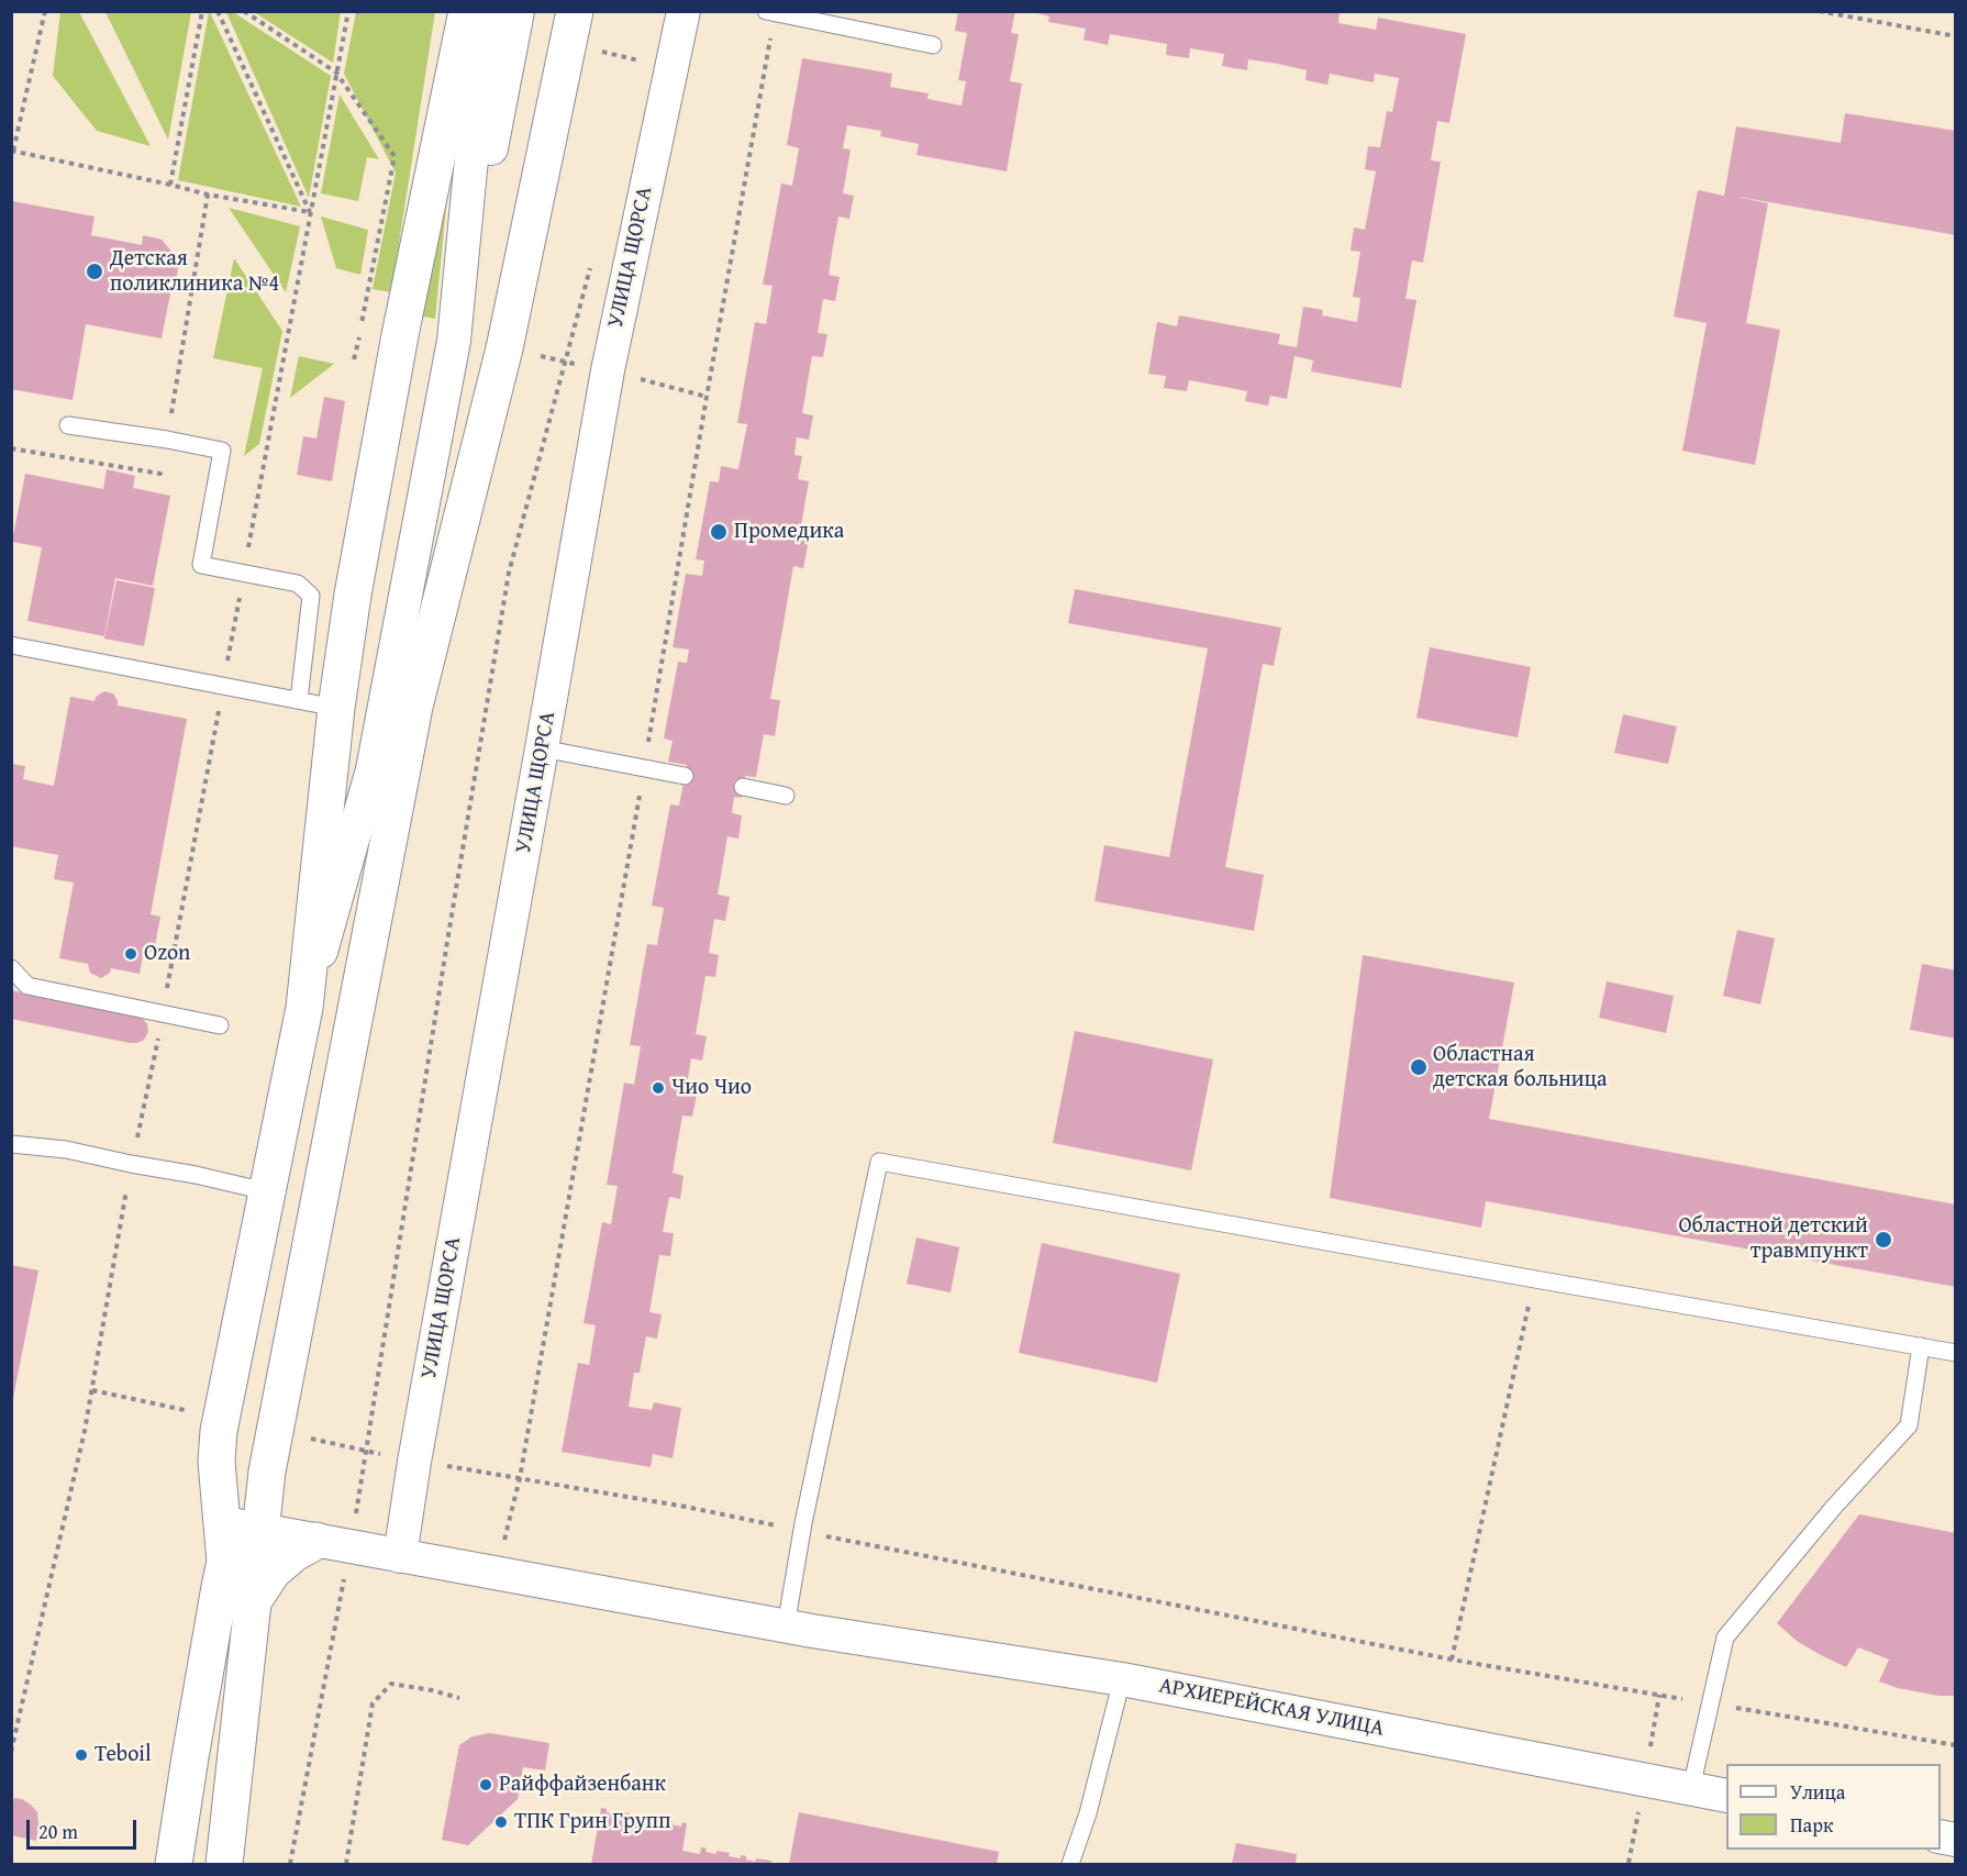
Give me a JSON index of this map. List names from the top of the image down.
{
  "streets": {
    "street": ["УЛИЦА ЩОРСА", "АРХИЕРЕЙСКАЯ УЛИЦА"]
  },
  "crossings": [
    ["УЛИЦА ЩОРСА", "АРХИЕРЕЙСКАЯ УЛИЦА"]
  ],
  "places": [
    "Детская поликлиника №4",
    "Промедика",
    "Ozon",
    "Областная детская больница",
    "Чио Чио",
    "Областной детский травмпункт",
    "Teboil",
    "Райффайзенбанк",
    "ТПК Грин Групп"
  ],
  "legend": ["Улица", "Парк"],
  "scale_bar": "20 m"
}
